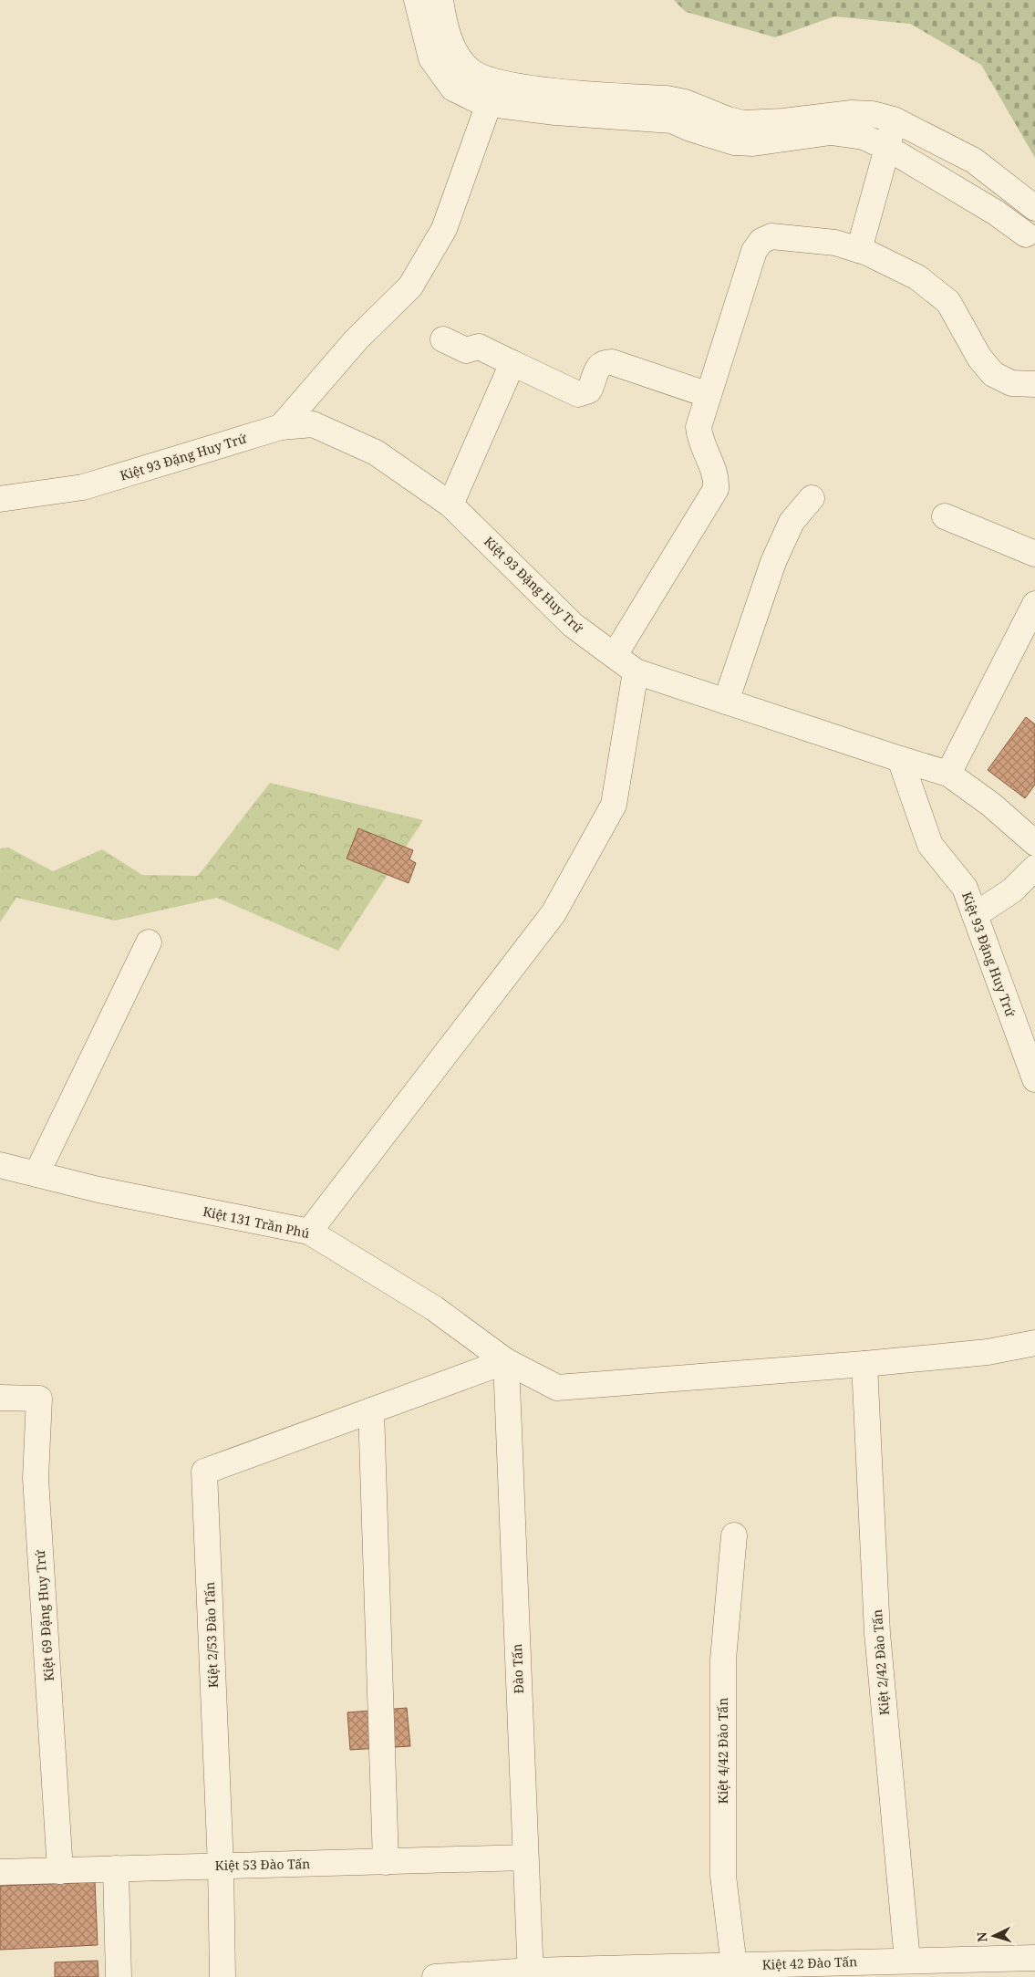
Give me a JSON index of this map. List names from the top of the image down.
{
  "streets": {
    "street": [
      "Kiệt 93 Đặng Huy Trứ",
      "Kiệt 131 Trần Phú",
      "Kiệt 69 Đặng Huy Trứ",
      "Kiệt 2/53 Đào Tấn",
      "Kiệt 2/42 Đào Tấn",
      "Đào Tấn",
      "Kiệt 4/42 Đào Tấn",
      "Kiệt 53 Đào Tấn",
      "Kiệt 42 Đào Tấn"
    ]
  },
  "crossings": [
    ["Kiệt 131 Trần Phú", "Kiệt 2/53 Đào Tấn"],
    ["Kiệt 131 Trần Phú", "Kiệt 2/42 Đào Tấn"],
    ["Kiệt 131 Trần Phú", "Đào Tấn"],
    ["Kiệt 69 Đặng Huy Trứ", "Kiệt 53 Đào Tấn"],
    ["Kiệt 2/53 Đào Tấn", "Đào Tấn"],
    ["Kiệt 2/53 Đào Tấn", "Kiệt 53 Đào Tấn"],
    ["Kiệt 2/42 Đào Tấn", "Kiệt 42 Đào Tấn"],
    ["Đào Tấn", "Kiệt 53 Đào Tấn"],
    ["Đào Tấn", "Kiệt 42 Đào Tấn"],
    ["Kiệt 4/42 Đào Tấn", "Kiệt 42 Đào Tấn"]
  ],
  "north": "left"
}
